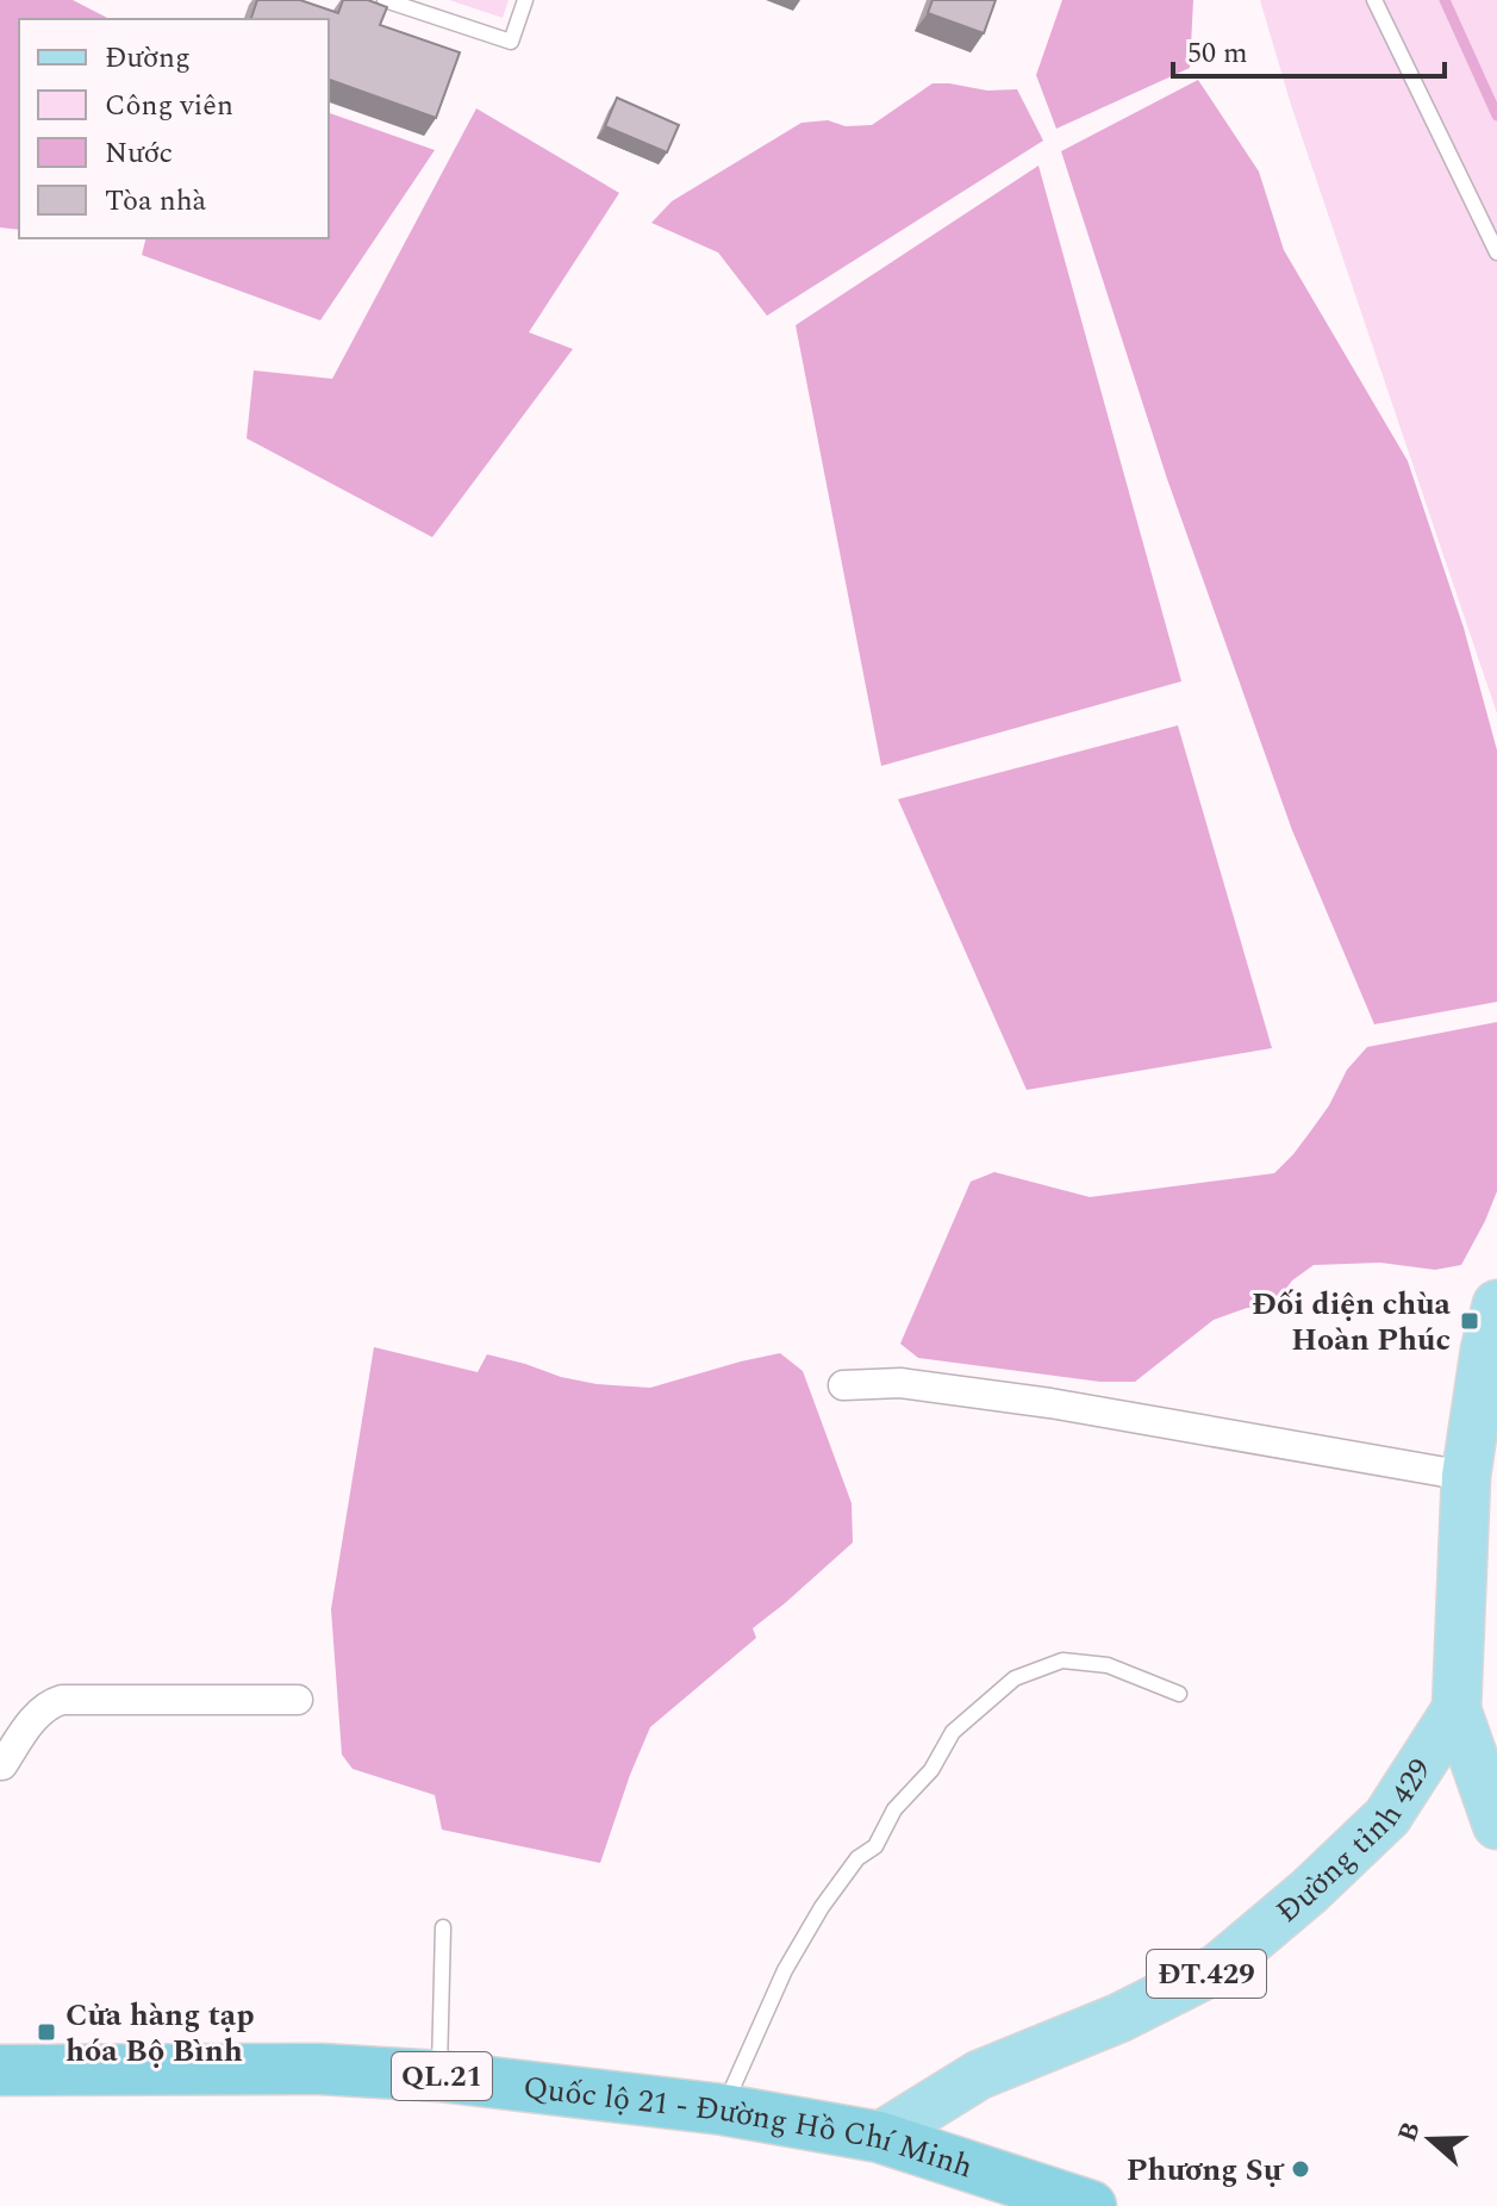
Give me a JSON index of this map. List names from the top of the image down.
{
  "streets": {
    "highway": ["QL.21", "Quốc lộ 21 - Đường Hồ Chí Minh"],
    "main road": ["Đường tỉnh 429", "ĐT.429"]
  },
  "crossings": [
    ["Đường tỉnh 429", "Quốc lộ 21 - Đường Hồ Chí Minh"]
  ],
  "places": {
    "transit": ["Đối diện chùa Hoàn Phúc", "Cửa hàng tạp hóa Bộ Bình"],
    "other": ["Phương Sự"]
  },
  "legend": [
    "Đường",
    "Công viên",
    "Nước",
    "Tòa nhà"
  ],
  "scale_bar": "50 m",
  "north": "left"
}
